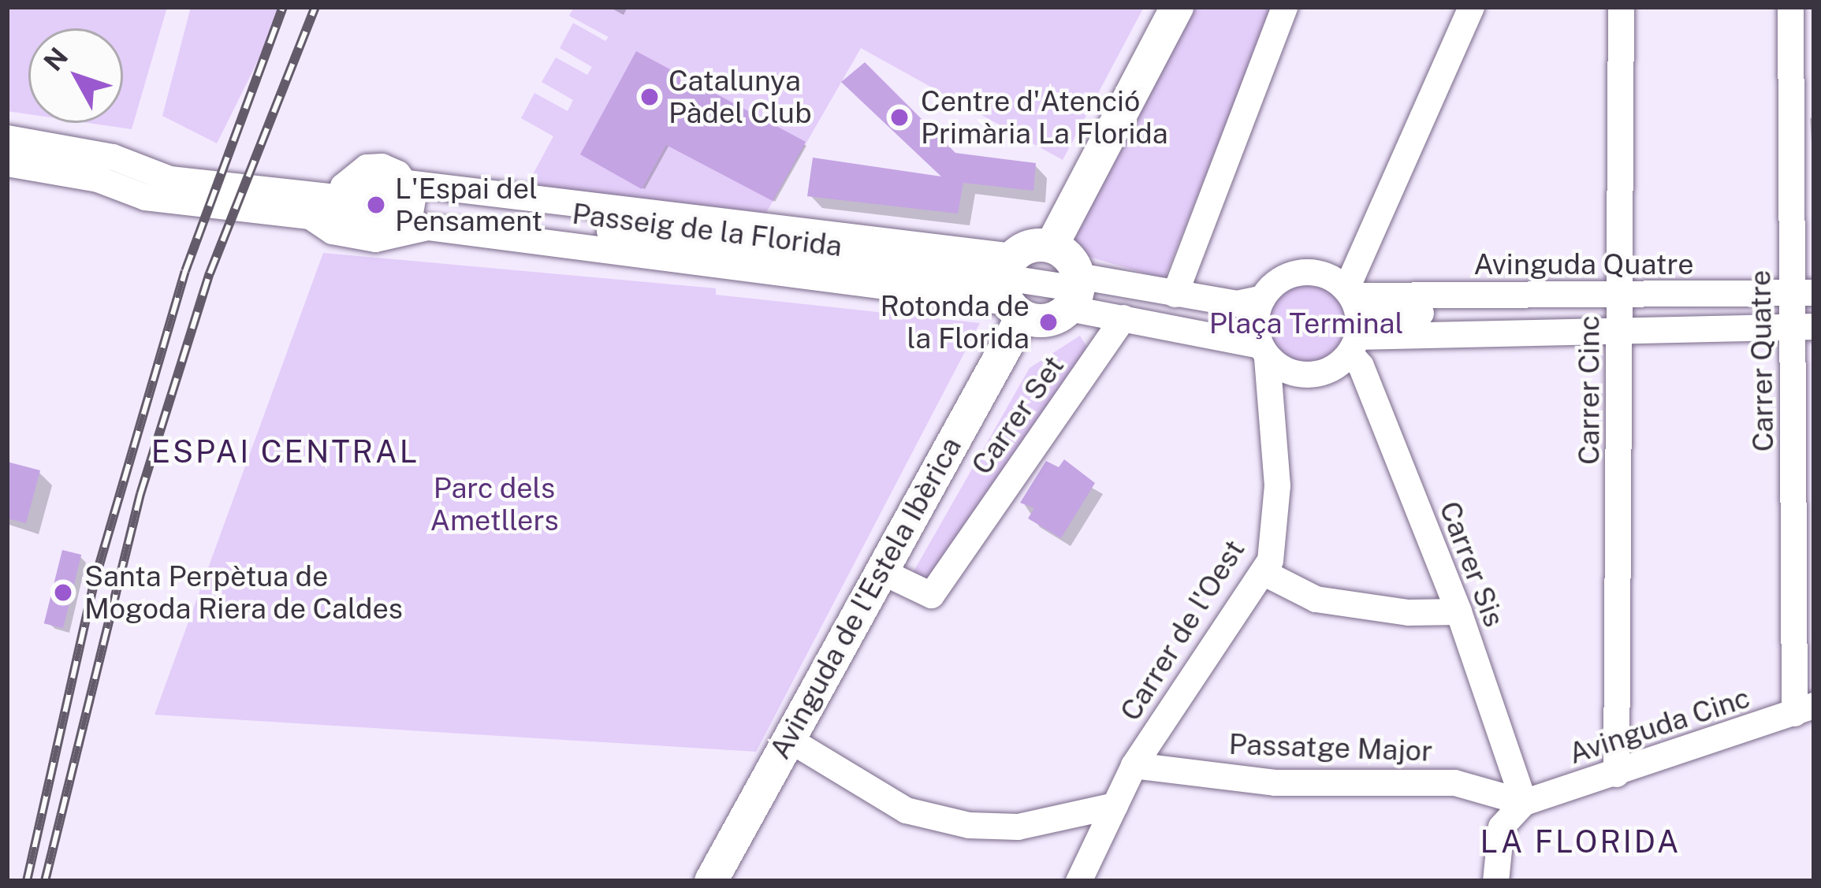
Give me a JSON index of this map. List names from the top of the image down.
{
  "streets": {
    "main road": ["Avinguda de l'Estela Ibèrica"],
    "street": [
      "Passeig de la Florida",
      "Avinguda Quatre",
      "Carrer Quatre",
      "Carrer Cinc",
      "Carrer Set",
      "Carrer Sis",
      "Carrer de l'Oest",
      "Avinguda Cinc",
      "Passatge Major"
    ]
  },
  "crossings": [
    ["Passeig de la Florida", "Avinguda de l'Estela Ibèrica"],
    ["Avinguda Quatre", "Carrer Quatre"],
    ["Avinguda Quatre", "Carrer Cinc"],
    ["Avinguda Quatre", "Carrer Sis"],
    ["Avinguda Quatre", "Carrer de l'Oest"],
    ["Carrer Quatre", "Avinguda Cinc"],
    ["Carrer Cinc", "Avinguda Cinc"],
    ["Carrer Set", "Avinguda de l'Estela Ibèrica"],
    ["Carrer Sis", "Carrer de l'Oest"],
    ["Carrer Sis", "Avinguda Cinc"],
    ["Carrer Sis", "Passatge Major"],
    ["Carrer de l'Oest", "Passatge Major"],
    ["Avinguda Cinc", "Passatge Major"]
  ],
  "districts": ["ESPAI CENTRAL", "LA FLORIDA"],
  "parks": ["Plaça Terminal", "Parc dels Ametllers"],
  "places": [
    "Catalunya Pàdel Club",
    "Centre d'Atenció Primària La Florida",
    "L'Espai del Pensament",
    "Rotonda de la Florida",
    "Santa Perpètua de Mogoda Riera de Caldes"
  ],
  "north": "top left"
}
